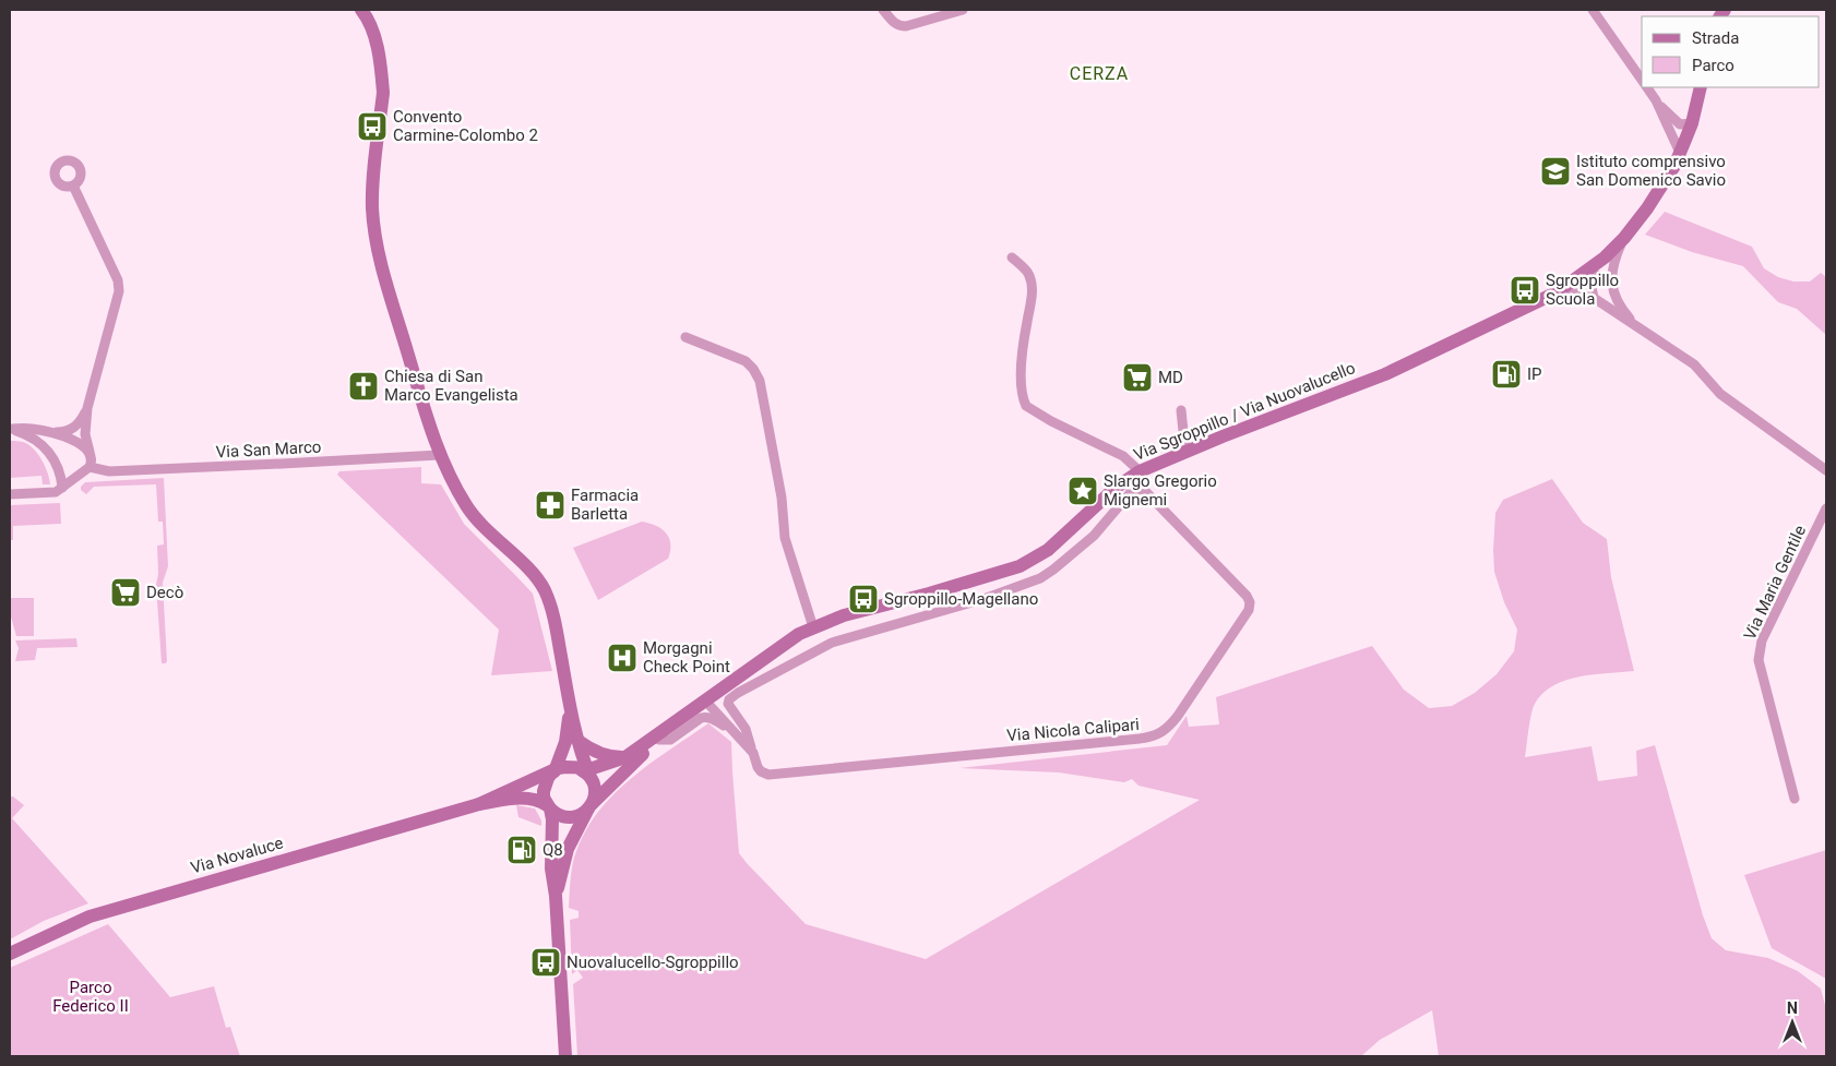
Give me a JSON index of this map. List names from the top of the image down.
{
  "streets": {
    "main road": ["Via Sgroppillo / Via Nuovalucello", "Via Novaluce"],
    "street": ["Via San Marco", "Via Maria Gentile", "Via Nicola Calipari"]
  },
  "crossings": [
    ["Via Sgroppillo / Via Nuovalucello", "Via Nicola Calipari"]
  ],
  "districts": ["CERZA"],
  "parks": ["Parco Federico II"],
  "places": {
    "bus stop": [
      "Convento Carmine-Colombo 2",
      "Sgroppillo Scuola",
      "Sgroppillo-Magellano",
      "Nuovalucello-Sgroppillo"
    ],
    "school or university": ["Istituto comprensivo San Domenico Savio"],
    "fuel station": ["IP", "Q8"],
    "supermarket": ["MD", "Decò"],
    "church": ["Chiesa di San Marco Evangelista"],
    "place": ["Slargo Gregorio Mignemi"],
    "pharmacy": ["Farmacia Barletta"],
    "hospital": ["Morgagni Check Point"]
  },
  "legend": ["Strada", "Parco"],
  "north": "top"
}
